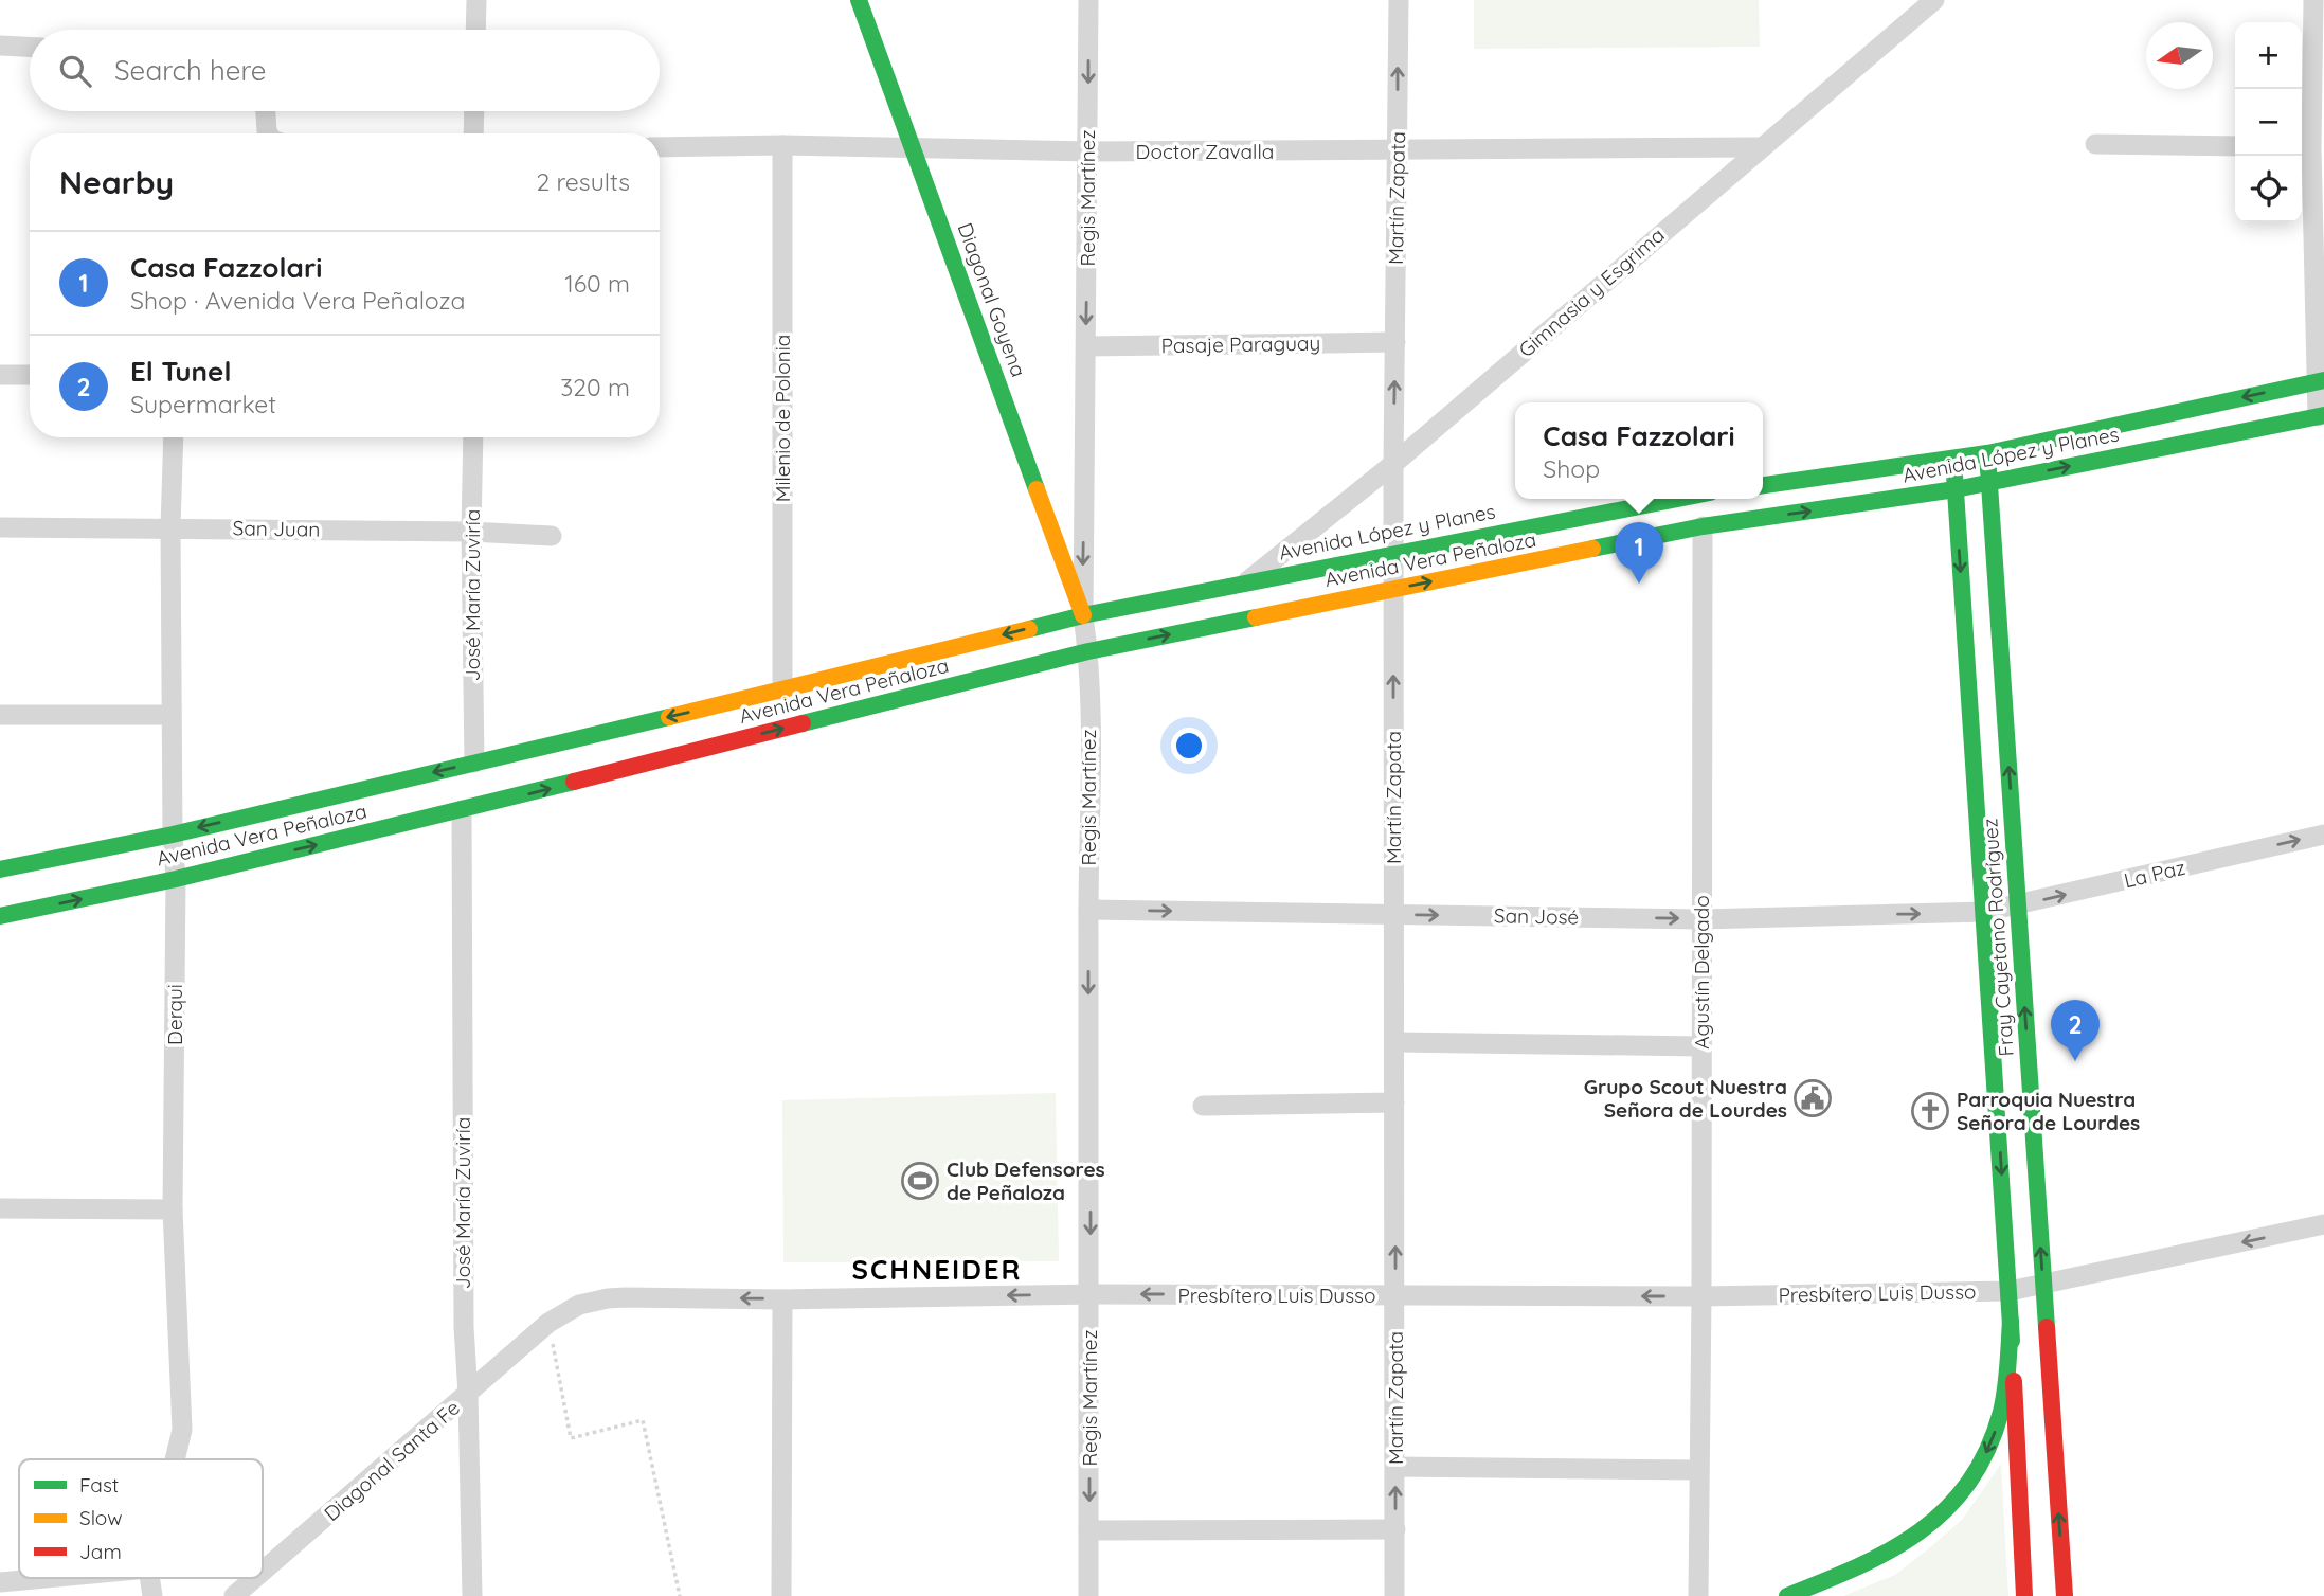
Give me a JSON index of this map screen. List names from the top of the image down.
{
  "streets": {
    "main road": [
      "Diagonal Goyena",
      "Avenida López y Planes",
      "Avenida Vera Peñaloza",
      "Fray Cayetano Rodríguez"
    ],
    "street": [
      "Doctor Zavalla",
      "Regis Martínez",
      "Martín Zapata",
      "Gimnasia y Esgrima",
      "Pasaje Paraguay",
      "Milenio de Polonia",
      "San Juan",
      "José María Zuviría",
      "La Paz",
      "San José",
      "Agustín Delgado",
      "Derqui",
      "Presbítero Luis Dusso",
      "Diagonal Santa Fe"
    ]
  },
  "crossings": [
    ["Doctor Zavalla", "Regis Martínez"],
    ["Doctor Zavalla", "Martín Zapata"],
    ["Doctor Zavalla", "Gimnasia y Esgrima"],
    ["Doctor Zavalla", "Diagonal Goyena"],
    ["Doctor Zavalla", "Milenio de Polonia"],
    ["Regis Martínez", "Diagonal Goyena"],
    ["Regis Martínez", "Pasaje Paraguay"],
    ["Regis Martínez", "Avenida Vera Peñaloza"],
    ["Regis Martínez", "San José"],
    ["Regis Martínez", "Presbítero Luis Dusso"],
    ["Martín Zapata", "Gimnasia y Esgrima"],
    ["Martín Zapata", "Pasaje Paraguay"],
    ["Martín Zapata", "Avenida López y Planes"],
    ["Martín Zapata", "Avenida Vera Peñaloza"],
    ["Martín Zapata", "San José"],
    ["Martín Zapata", "Presbítero Luis Dusso"],
    ["Gimnasia y Esgrima", "Avenida López y Planes"],
    ["Gimnasia y Esgrima", "Avenida Vera Peñaloza"],
    ["Diagonal Goyena", "Avenida Vera Peñaloza"],
    ["Milenio de Polonia", "Avenida Vera Peñaloza"],
    ["Avenida López y Planes", "Avenida Vera Peñaloza"],
    ["Avenida López y Planes", "Fray Cayetano Rodríguez"],
    ["Avenida López y Planes", "Agustín Delgado"],
    ["San Juan", "José María Zuviría"],
    ["San Juan", "Derqui"],
    ["Avenida Vera Peñaloza", "José María Zuviría"],
    ["Avenida Vera Peñaloza", "Agustín Delgado"],
    ["Avenida Vera Peñaloza", "Derqui"],
    ["José María Zuviría", "Diagonal Santa Fe"],
    ["La Paz", "San José"],
    ["La Paz", "Fray Cayetano Rodríguez"],
    ["San José", "Fray Cayetano Rodríguez"],
    ["San José", "Agustín Delgado"],
    ["Fray Cayetano Rodríguez", "Presbítero Luis Dusso"],
    ["Agustín Delgado", "Presbítero Luis Dusso"],
    ["Presbítero Luis Dusso", "Diagonal Santa Fe"]
  ],
  "one_way": [
    "Regis Martínez",
    "Martín Zapata",
    "La Paz",
    "Presbítero Luis Dusso"
  ],
  "districts": ["SCHNEIDER"],
  "places": {
    "public building": ["Grupo Scout Nuestra Señora de Lourdes"],
    "church": ["Parroquia Nuestra Señora de Lourdes"],
    "sports": ["Club Defensores de Peñaloza"]
  },
  "legend": ["Fast", "Slow", "Jam"],
  "north": "left",
  "page": {
    "map_buttons": ["+", "−"],
    "search": "Search here",
    "heading": ["Nearby", "2 results"],
    "list": [
      {
        "mark": "1",
        "name": "Casa Fazzolari",
        "note": "Shop · Avenida Vera Peñaloza",
        "value": "160 m"
      },
      {
        "mark": "2",
        "name": "El Tunel",
        "note": "Supermarket",
        "value": "320 m"
      }
    ],
    "popup": ["Casa Fazzolari", "Shop"],
    "pins": ["1", "2"]
  }
}
